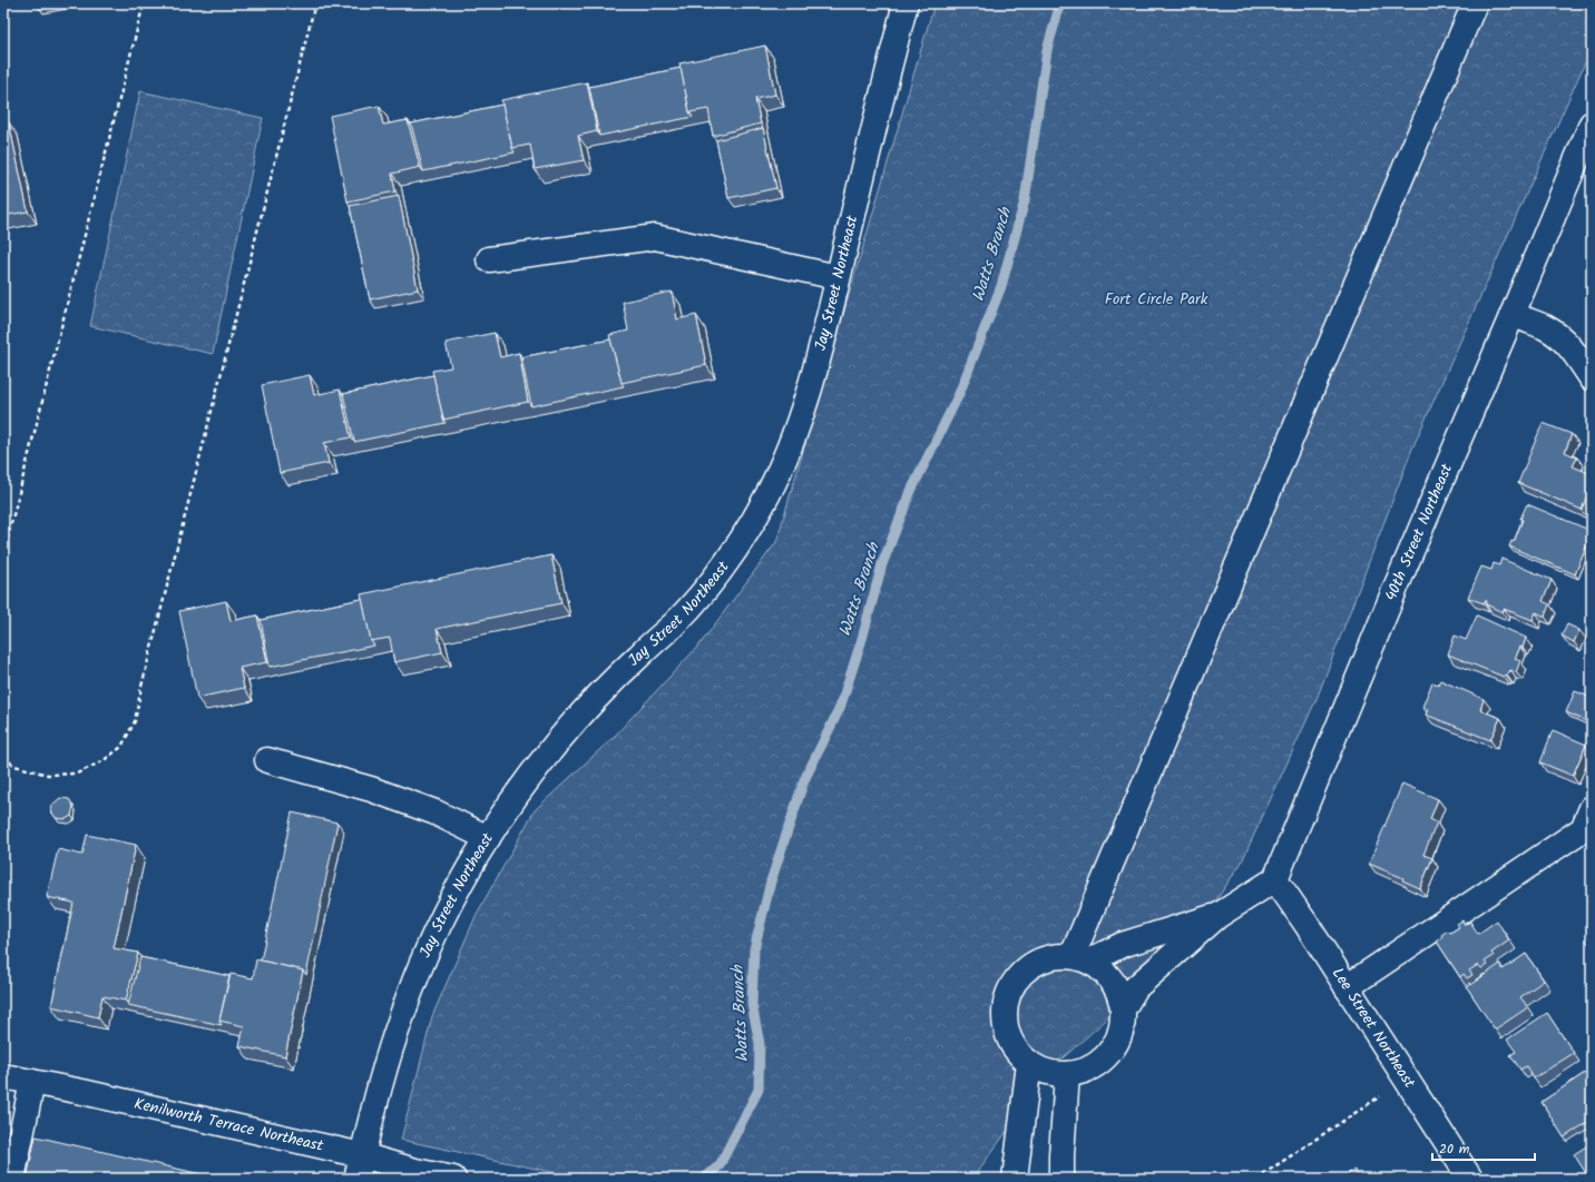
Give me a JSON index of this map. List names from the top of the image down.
{
  "streets": {
    "street": [
      "Jay Street Northeast",
      "40th Street Northeast",
      "Lee Street Northeast",
      "Kenilworth Terrace Northeast"
    ]
  },
  "crossings": [
    ["Jay Street Northeast", "Kenilworth Terrace Northeast"],
    ["40th Street Northeast", "Lee Street Northeast"]
  ],
  "water": ["Watts Branch"],
  "parks": ["Fort Circle Park"],
  "scale_bar": "20 m"
}
